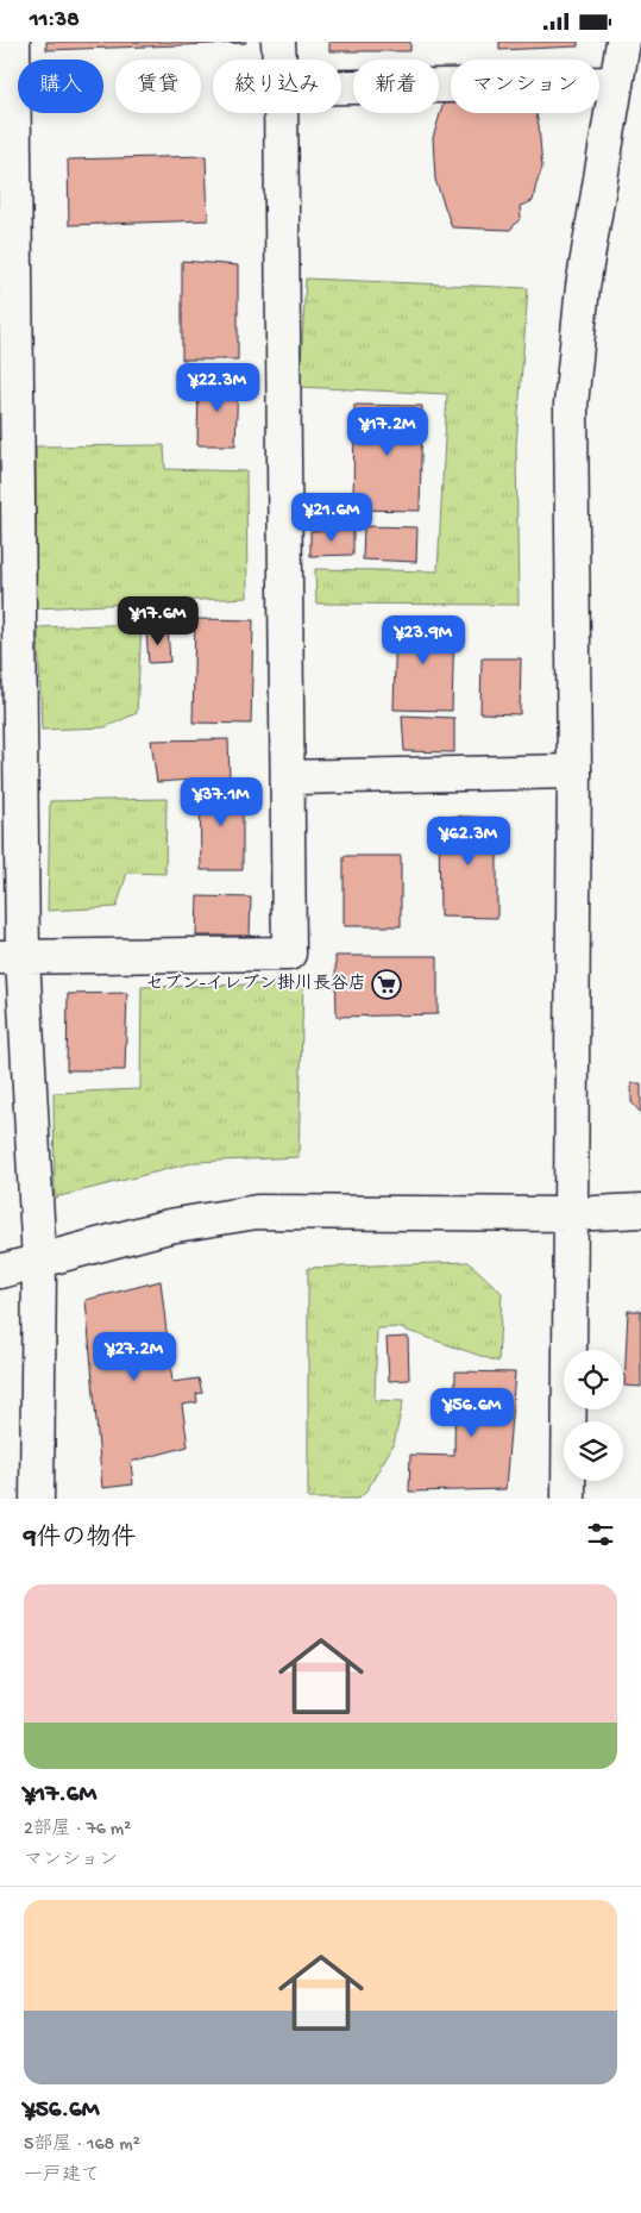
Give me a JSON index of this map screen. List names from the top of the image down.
{
  "places": {
    "supermarket": ["セブン−イレブン掛川長谷店"]
  },
  "page": {
    "status": "11:38",
    "chip": [
      "購入",
      "賃貸",
      "絞り込み",
      "新着",
      "マンション"
    ],
    "price": [
      "¥22.3M",
      "¥17.2M",
      "¥21.6M",
      "¥17.6M",
      "¥23.9M",
      "¥37.1M",
      "¥62.3M",
      "¥27.2M",
      "¥56.6M"
    ],
    "heading": "9件の物件",
    "list": [
      {
        "name": "¥17.6M",
        "note": "2部屋 · 76 m² · マンション"
      },
      {
        "name": "¥56.6M",
        "note": "5部屋 · 168 m² · 一戸建て"
      }
    ]
  }
}
